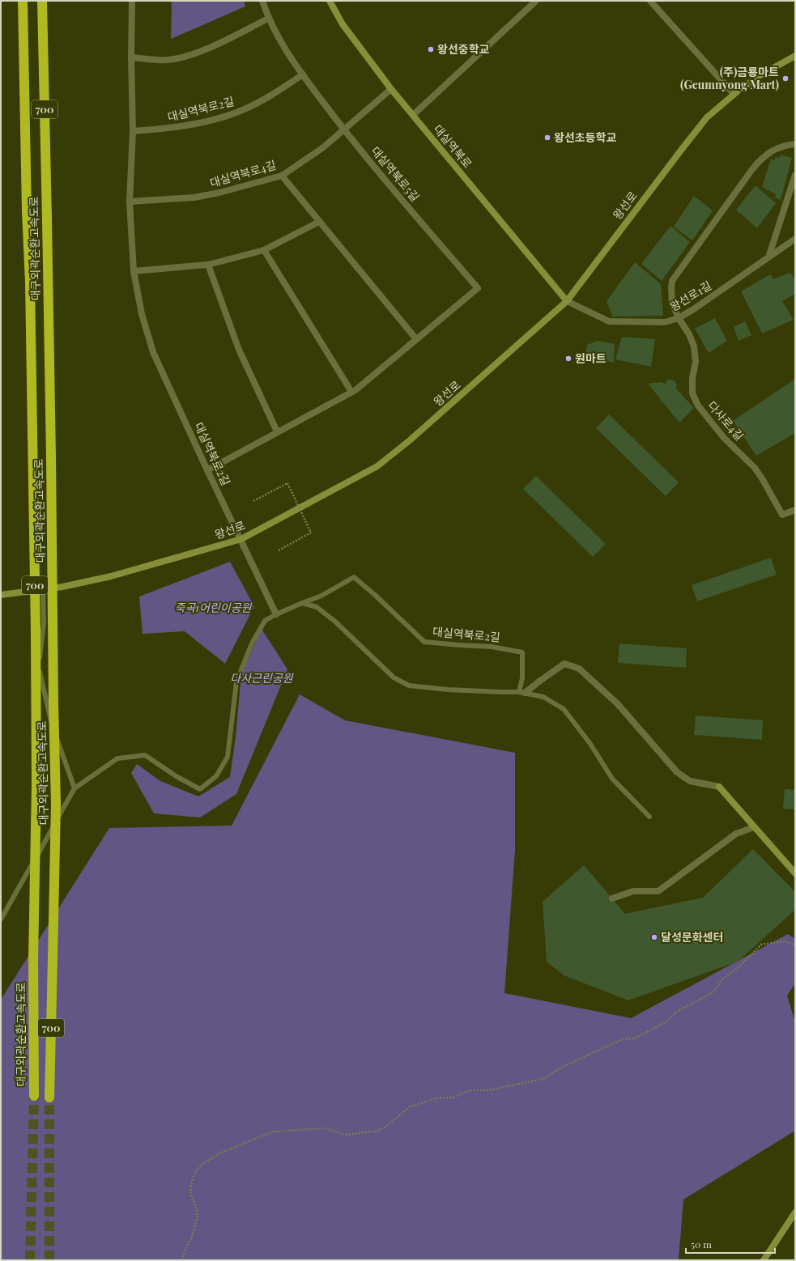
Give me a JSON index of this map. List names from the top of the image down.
{
  "streets": {
    "highway": ["700", "대구외곽순환고속도로"],
    "main road": ["대실역북로", "왕선로"],
    "street": [
      "대실역북로2길",
      "대실역북로4길",
      "대실역북로5길",
      "왕선로1길",
      "다사로4길"
    ]
  },
  "crossings": [
    ["대실역북로2길", "대실역북로4길"],
    ["대실역북로2길", "대실역북로5길"],
    ["대실역북로2길", "왕선로"],
    ["대실역북로", "대실역북로4길"],
    ["대실역북로", "왕선로"],
    ["대실역북로", "왕선로1길"],
    ["대실역북로4길", "대실역북로5길"],
    ["왕선로", "왕선로1길"],
    ["왕선로1길", "다사로4길"]
  ],
  "parks": ["죽곡1어린이공원", "다사근린공원"],
  "places": [
    "왕선중학교",
    "(주)금룡마트 (Geumnyong Mart)",
    "왕선초등학교",
    "원마트",
    "달성문화센터"
  ],
  "scale_bar": "50 m"
}
